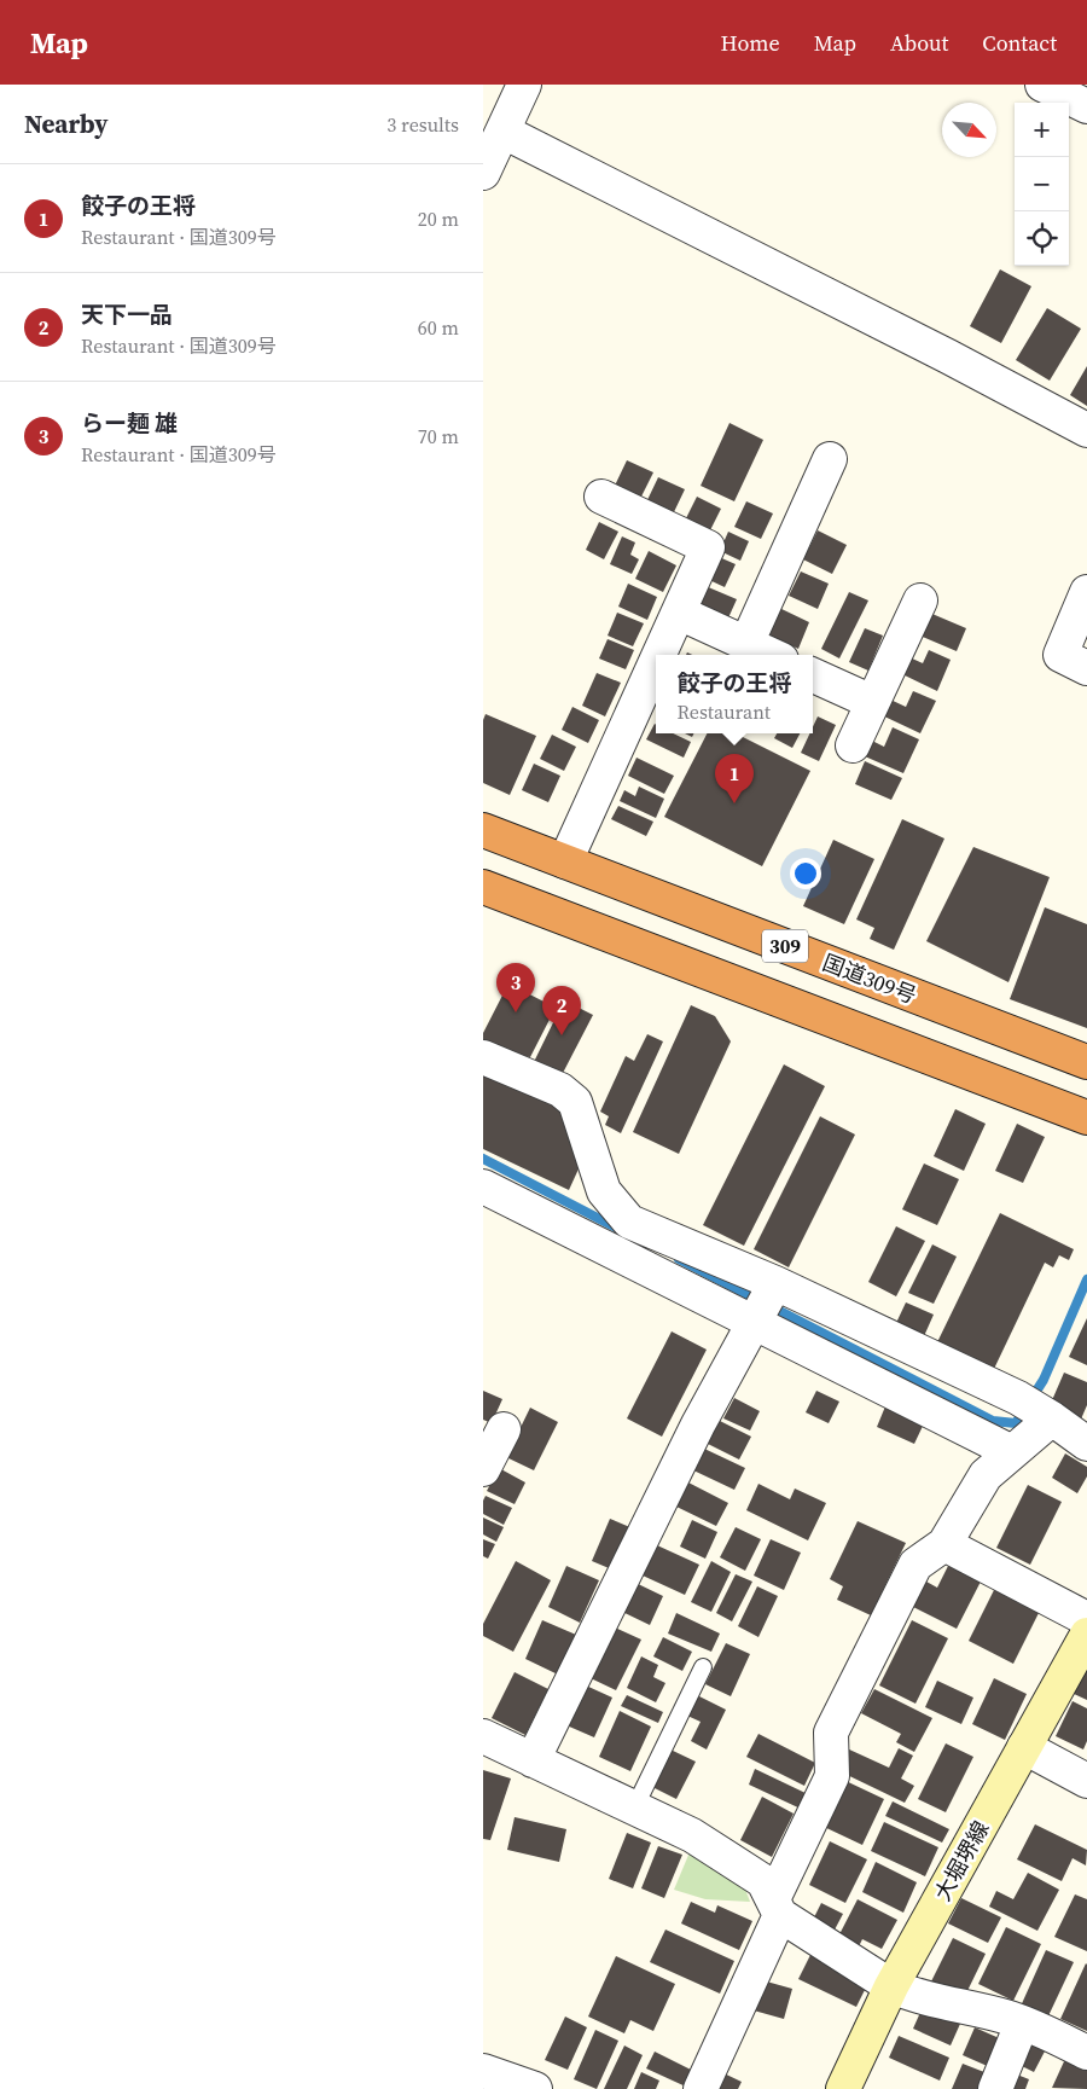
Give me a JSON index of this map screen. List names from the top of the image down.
{
  "streets": {
    "highway": ["309", "国道309号"],
    "main road": ["大堀堺線"]
  },
  "north": "bottom right",
  "page": {
    "header": "Map",
    "nav": [
      "Home",
      "Map",
      "About",
      "Contact"
    ],
    "heading": ["Nearby", "3 results"],
    "map_buttons": ["+", "−"],
    "list": [
      {
        "mark": "1",
        "name": "餃子の王将",
        "note": "Restaurant · 国道309号",
        "value": "20 m"
      },
      {
        "mark": "2",
        "name": "天下一品",
        "note": "Restaurant · 国道309号",
        "value": "60 m"
      },
      {
        "mark": "3",
        "name": "らー麺 雄",
        "note": "Restaurant · 国道309号",
        "value": "70 m"
      }
    ],
    "popup": ["餃子の王将", "Restaurant"],
    "pins": ["1", "3", "2"]
  }
}
